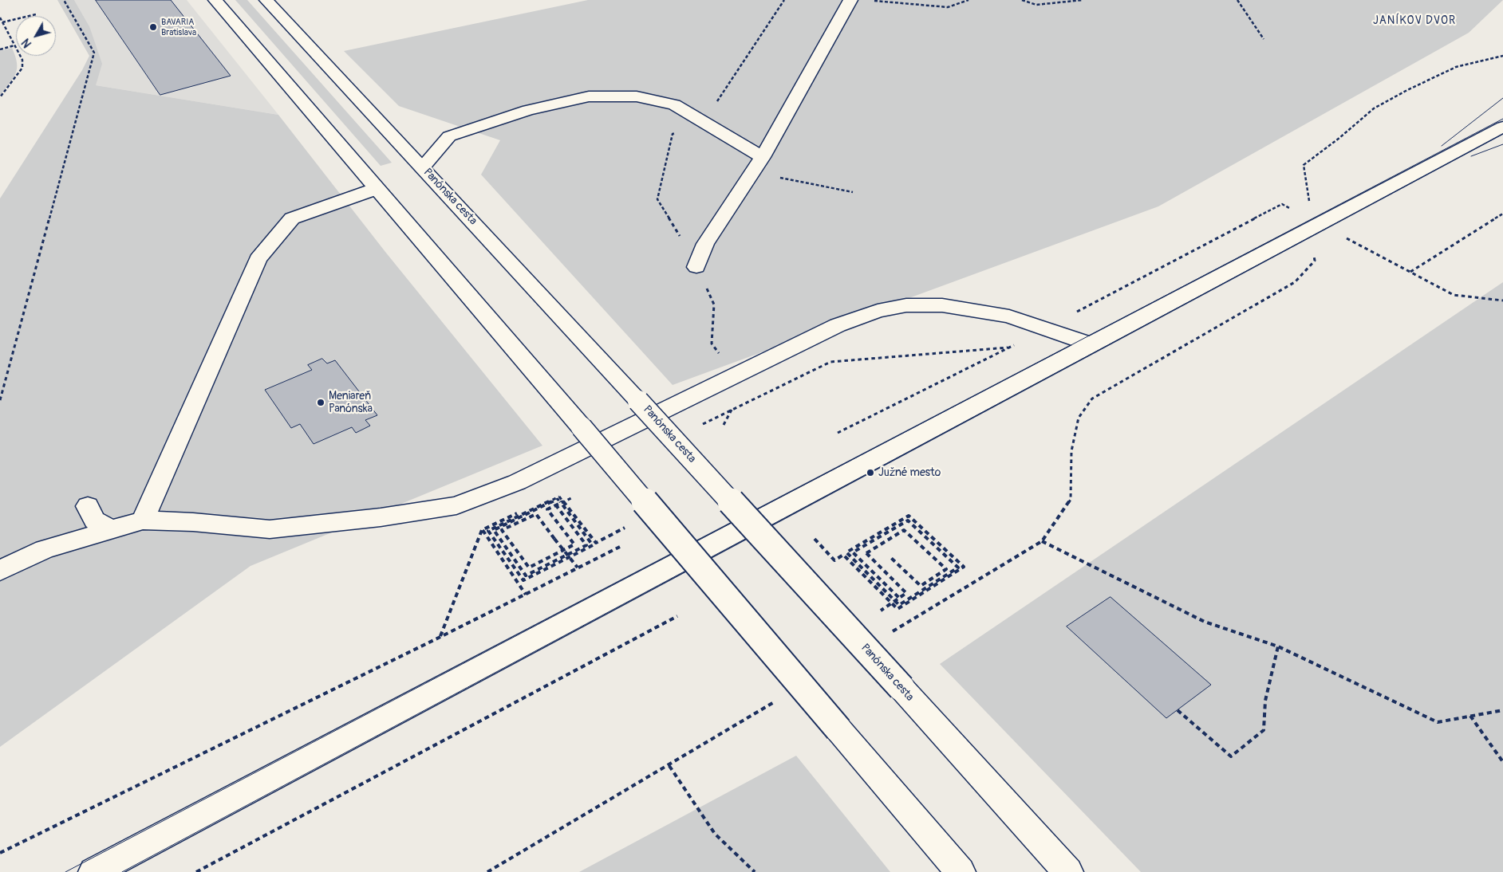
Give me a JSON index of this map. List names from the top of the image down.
{
  "streets": {
    "main road": ["Panónska cesta"]
  },
  "districts": ["JANÍKOV DVOR"],
  "places": ["BAVARIA Bratislava", "Meniareň Panónska", "Južné mesto"],
  "north": "bottom left"
}
